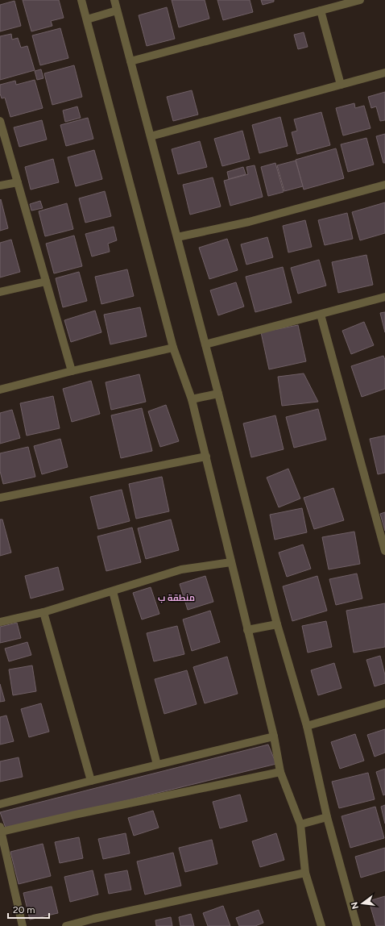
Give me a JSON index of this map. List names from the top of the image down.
{
  "districts": ["منطقة ب"],
  "scale_bar": "20 m",
  "north": "left"
}
